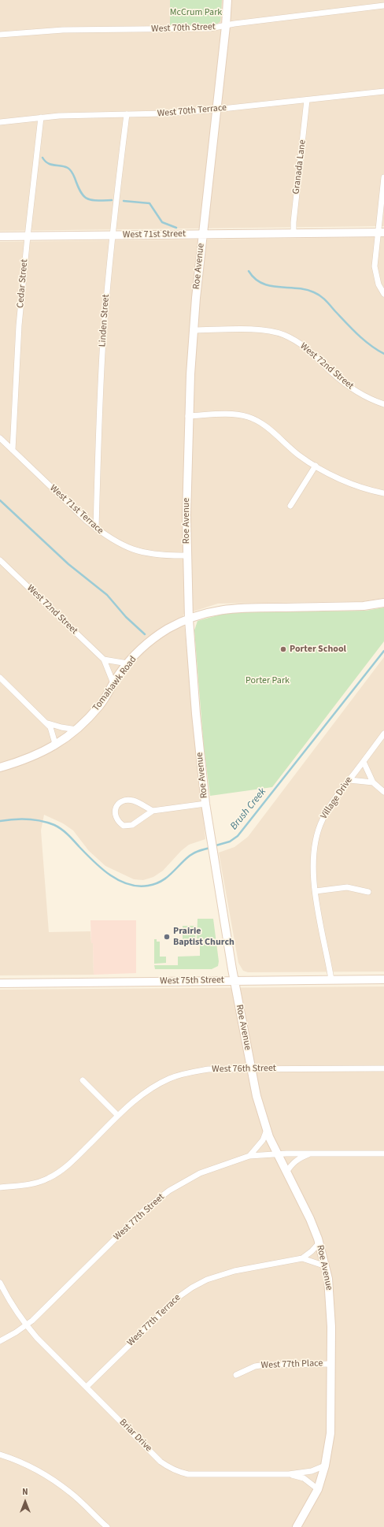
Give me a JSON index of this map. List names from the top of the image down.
{
  "streets": {
    "main road": [
      "West 71st Street",
      "Roe Avenue",
      "Tomahawk Road",
      "West 75th Street"
    ],
    "street": [
      "West 70th Street",
      "West 70th Terrace",
      "Granada Lane",
      "Cedar Street",
      "Linden Street",
      "West 72nd Street",
      "West 71st Terrace",
      "Village Drive",
      "West 76th Street",
      "West 77th Street",
      "West 77th Terrace",
      "West 77th Place",
      "Briar Drive"
    ]
  },
  "crossings": [
    ["West 70th Street", "Roe Avenue"],
    ["West 70th Terrace", "Granada Lane"],
    ["West 70th Terrace", "Roe Avenue"],
    ["West 70th Terrace", "Cedar Street"],
    ["West 70th Terrace", "Linden Street"],
    ["Granada Lane", "West 71st Street"],
    ["West 71st Street", "Roe Avenue"],
    ["West 71st Street", "Cedar Street"],
    ["West 71st Street", "Linden Street"],
    ["Roe Avenue", "West 72nd Street"],
    ["Roe Avenue", "West 71st Terrace"],
    ["Roe Avenue", "Tomahawk Road"],
    ["Roe Avenue", "West 75th Street"],
    ["Roe Avenue", "West 76th Street"],
    ["Roe Avenue", "West 77th Street"],
    ["Roe Avenue", "West 77th Terrace"],
    ["Roe Avenue", "West 77th Place"],
    ["Roe Avenue", "Briar Drive"],
    ["Cedar Street", "West 71st Terrace"],
    ["Linden Street", "West 71st Terrace"],
    ["West 72nd Street", "Tomahawk Road"],
    ["Village Drive", "West 75th Street"],
    ["West 77th Street", "Briar Drive"],
    ["West 77th Terrace", "Briar Drive"]
  ],
  "water": ["Brush Creek"],
  "parks": ["McCrum Park", "Porter Park"],
  "places": ["Porter School", "Prairie Baptist Church"],
  "north": "top"
}
